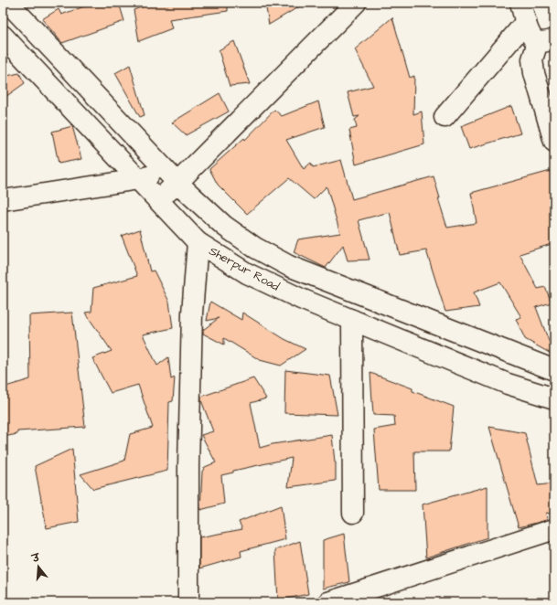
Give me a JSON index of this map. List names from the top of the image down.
{
  "streets": {
    "street": ["Sherpur Road"]
  },
  "north": "top"
}
